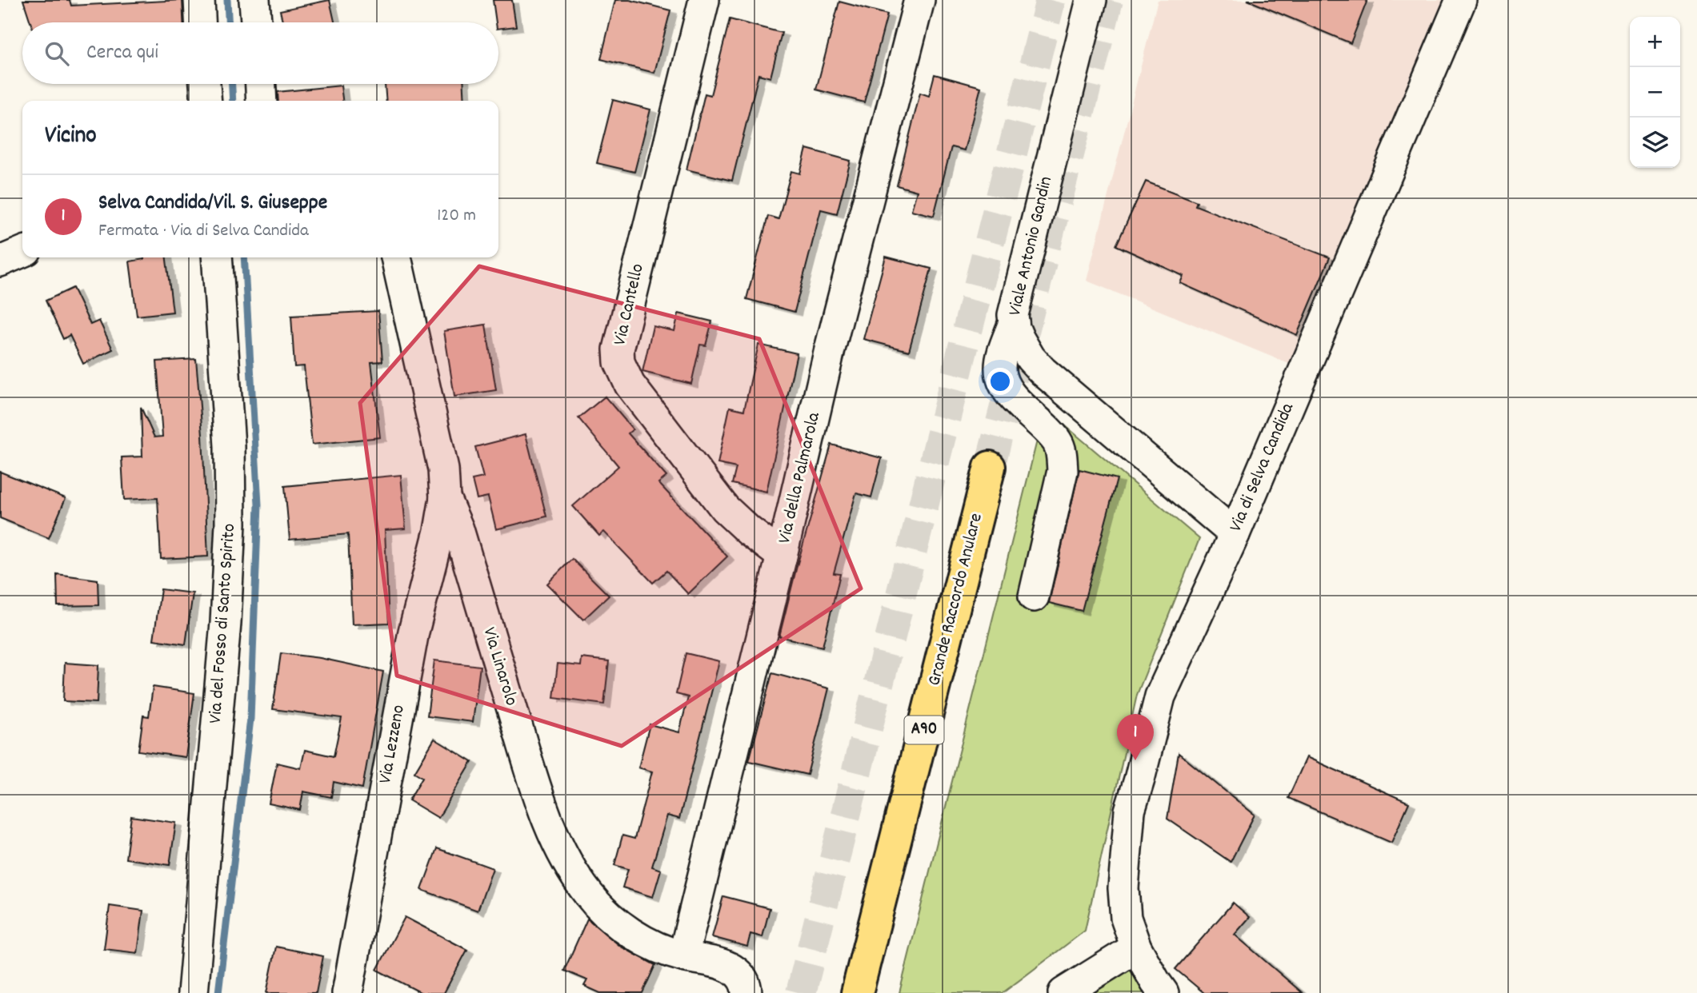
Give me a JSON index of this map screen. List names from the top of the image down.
{
  "streets": {
    "highway": ["Grande Raccordo Anulare", "A90"],
    "street": [
      "Viale Antonio Gandin",
      "Via Cantello",
      "Via di Selva Candida",
      "Via della Palmarola",
      "Via del Fosso di Santo Spirito",
      "Via Linarolo",
      "Via Lezzeno"
    ]
  },
  "crossings": [
    ["Viale Antonio Gandin", "Via di Selva Candida"],
    ["Via Cantello", "Via della Palmarola"],
    ["Via della Palmarola", "Via Linarolo"],
    ["Via Linarolo", "Via Lezzeno"]
  ],
  "page": {
    "map_buttons": ["+", "−"],
    "search": "Cerca qui",
    "heading": "Vicino",
    "list": [
      {
        "mark": "1",
        "name": "Selva Candida/Vil. S. Giuseppe",
        "note": "Fermata · Via di Selva Candida",
        "value": "120 m"
      }
    ],
    "pins": "1"
  }
}
